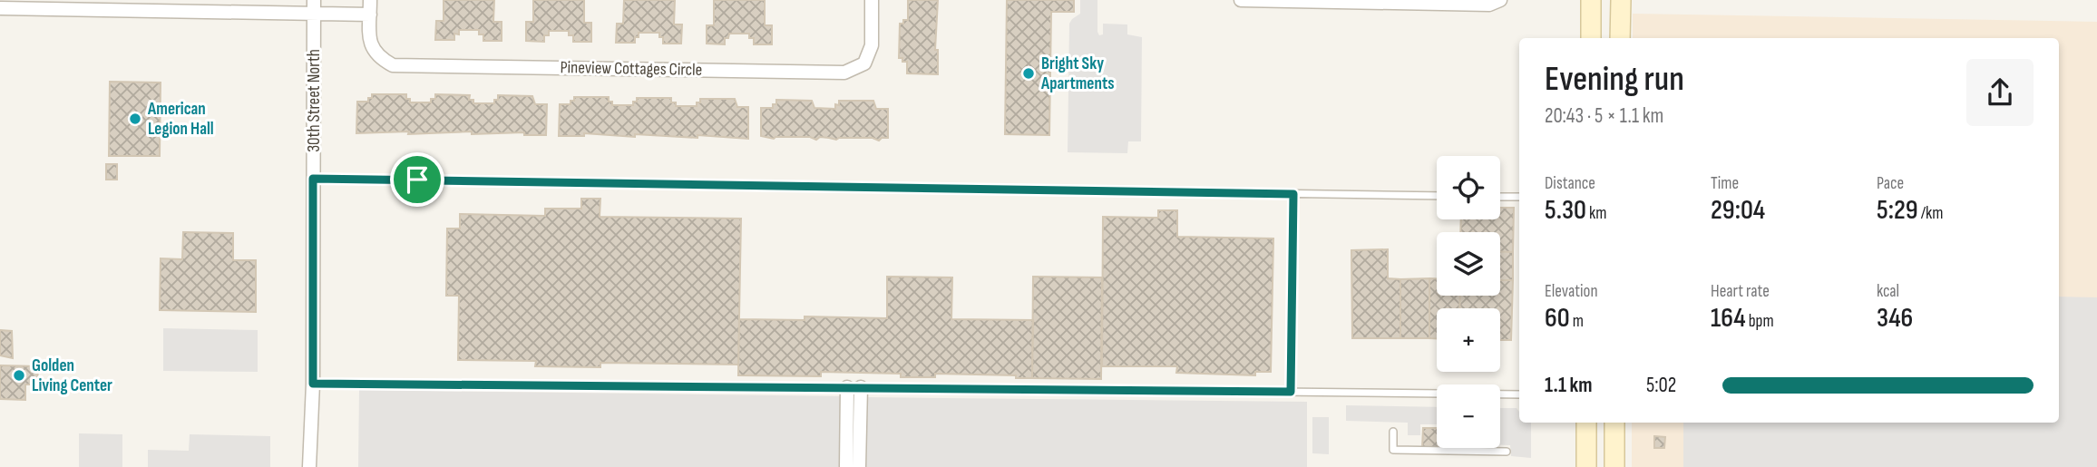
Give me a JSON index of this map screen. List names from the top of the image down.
{
  "streets": {
    "street": ["Pineview Cottages Circle", "30th Street North"]
  },
  "places": ["Bright Sky Apartments", "American Legion Hall", "Golden Living Center"],
  "page": {
    "heading": ["Evening run", "20:43 · 5 × 1.1 km"],
    "stats": [
      ["Distance", "5.30 km"],
      ["Time", "29:04"],
      ["Pace", "5:29 /km"],
      ["Elevation", "60 m"],
      ["Heart rate", "164 bpm"],
      ["kcal", "346"]
    ],
    "map_buttons": ["+", "−"],
    "list": [
      {
        "name": "1.1 km",
        "note": "5:02"
      }
    ]
  }
}
